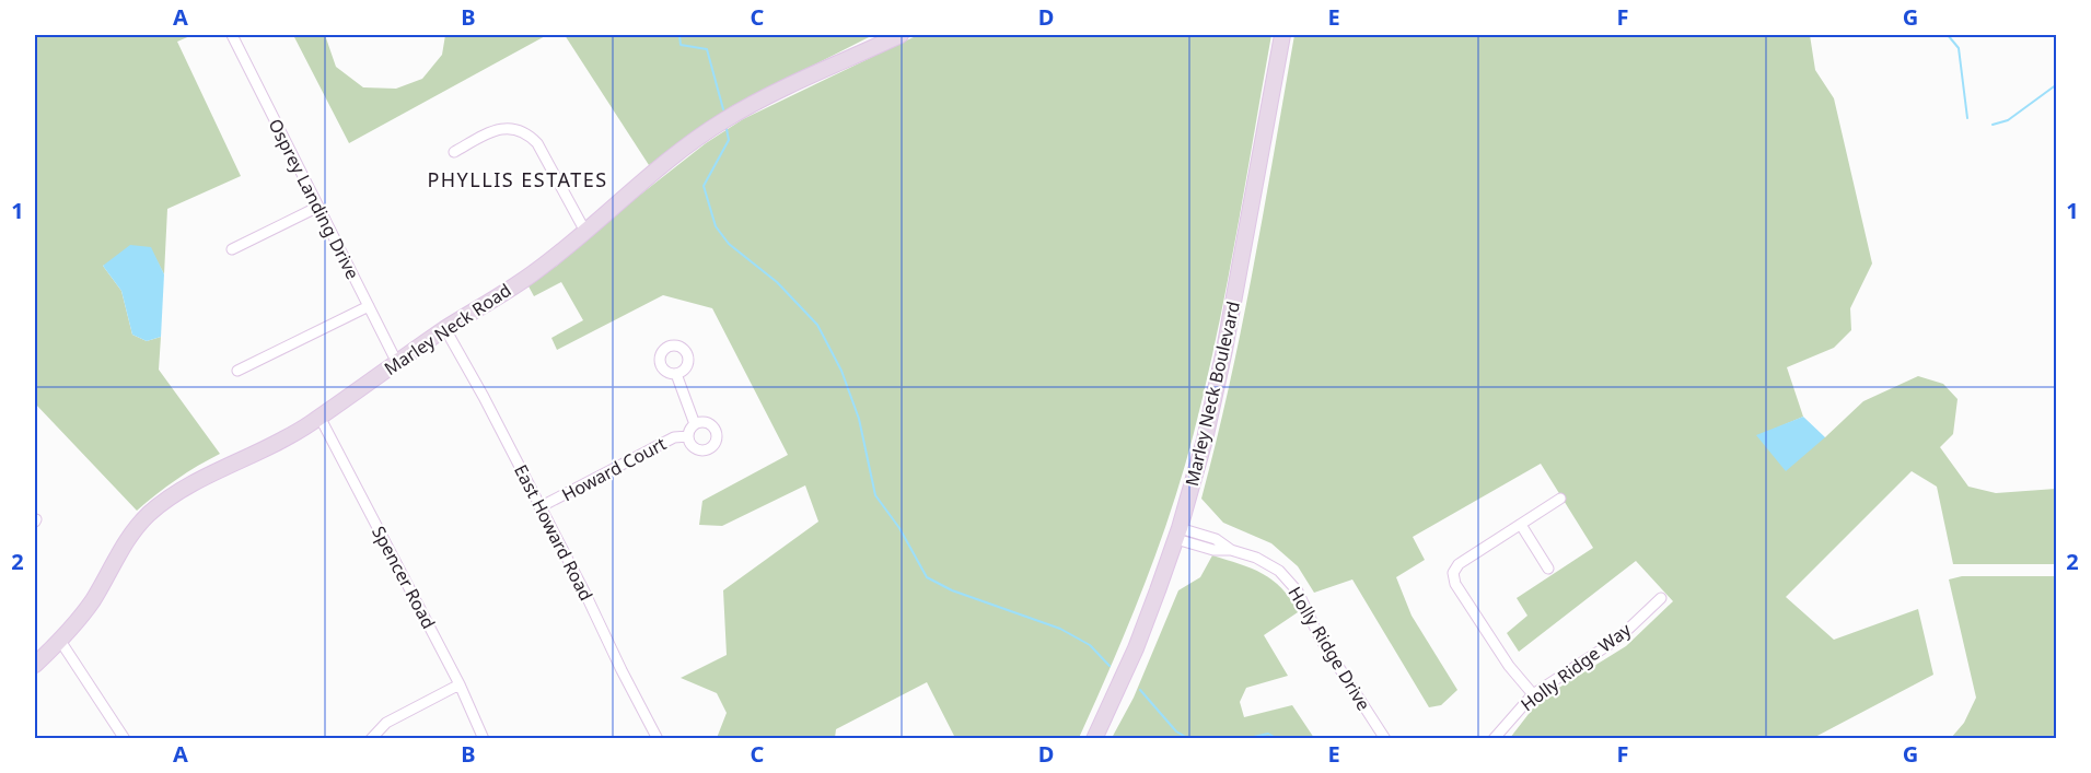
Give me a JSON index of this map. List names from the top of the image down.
{
  "streets": {
    "street": [
      "Osprey Landing Drive",
      "Marley Neck Road",
      "Marley Neck Boulevard",
      "Howard Court",
      "East Howard Road",
      "Spencer Road",
      "Holly Ridge Drive",
      "Holly Ridge Way"
    ]
  },
  "crossings": [
    ["Osprey Landing Drive", "Marley Neck Road"],
    ["Marley Neck Road", "East Howard Road"],
    ["Marley Neck Road", "Spencer Road"],
    ["Marley Neck Boulevard", "Holly Ridge Drive"],
    ["Howard Court", "East Howard Road"]
  ],
  "districts": ["PHYLLIS ESTATES"],
  "grid": {
    "columns": [
      "A",
      "B",
      "C",
      "D",
      "E",
      "F",
      "G"
    ],
    "rows": ["1", "2"]
  }
}
